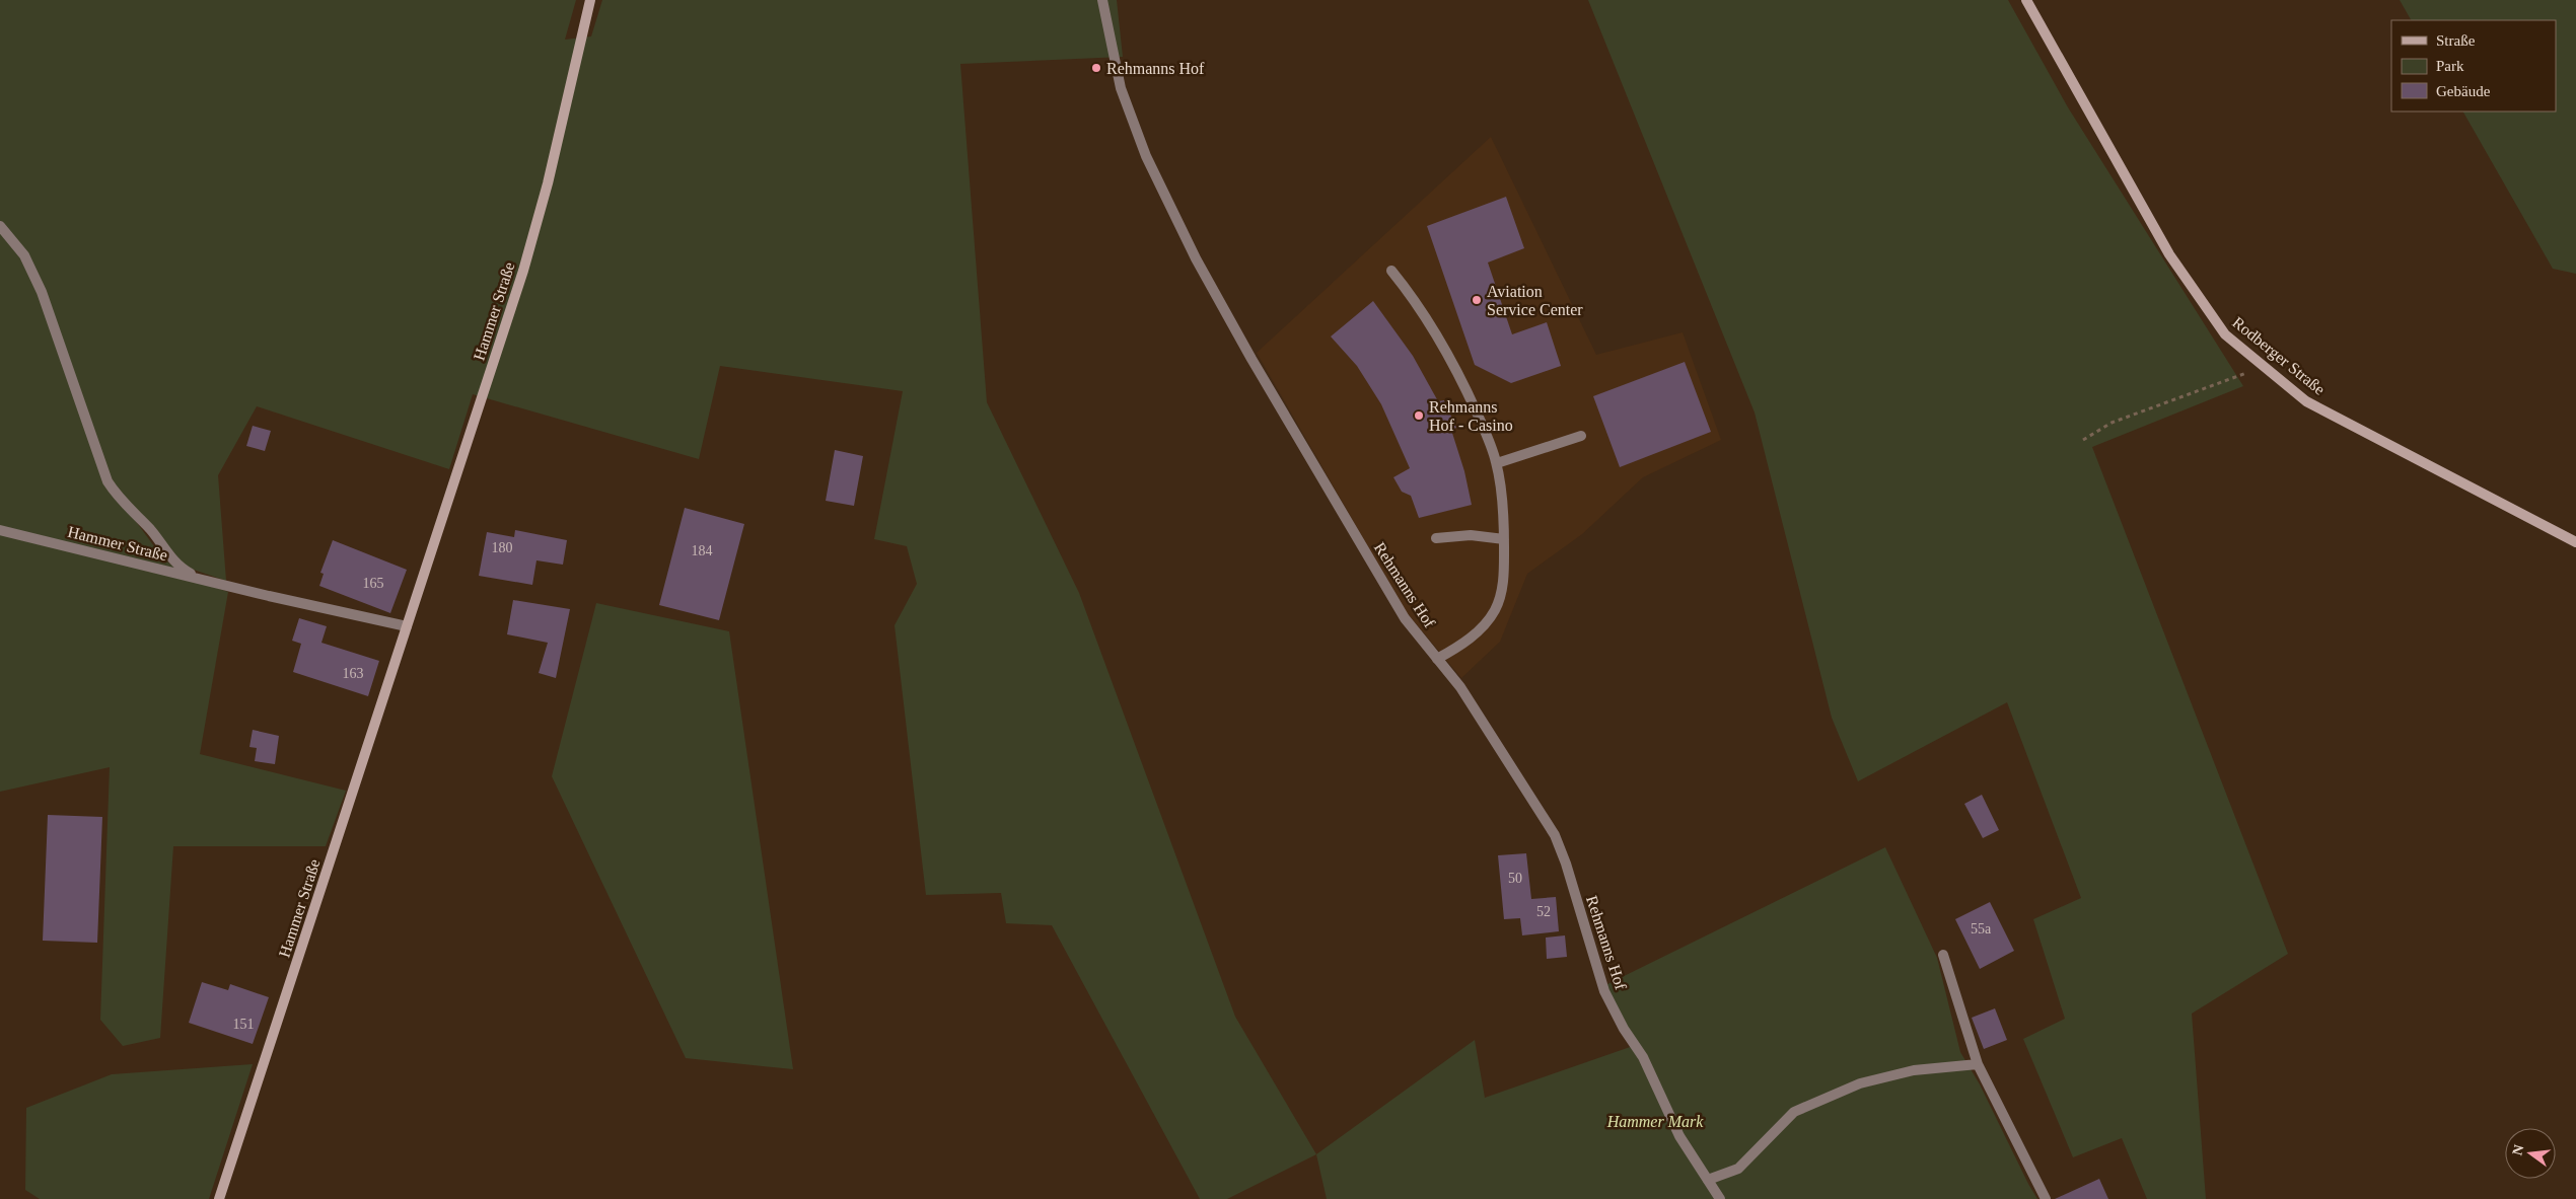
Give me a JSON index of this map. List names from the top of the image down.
{
  "streets": {
    "main road": ["Hammer Straße", "Rodberger Straße"],
    "street": ["Rehmanns Hof"]
  },
  "parks": ["Hammer Mark"],
  "places": ["Rehmanns Hof", "Aviation Service Center", "Rehmanns Hof - Casino"],
  "house_numbers": [
    "180",
    "184",
    "165",
    "163",
    "50",
    "52",
    "55a",
    "151"
  ],
  "legend": ["Straße", "Park", "Gebäude"],
  "north": "left"
}
